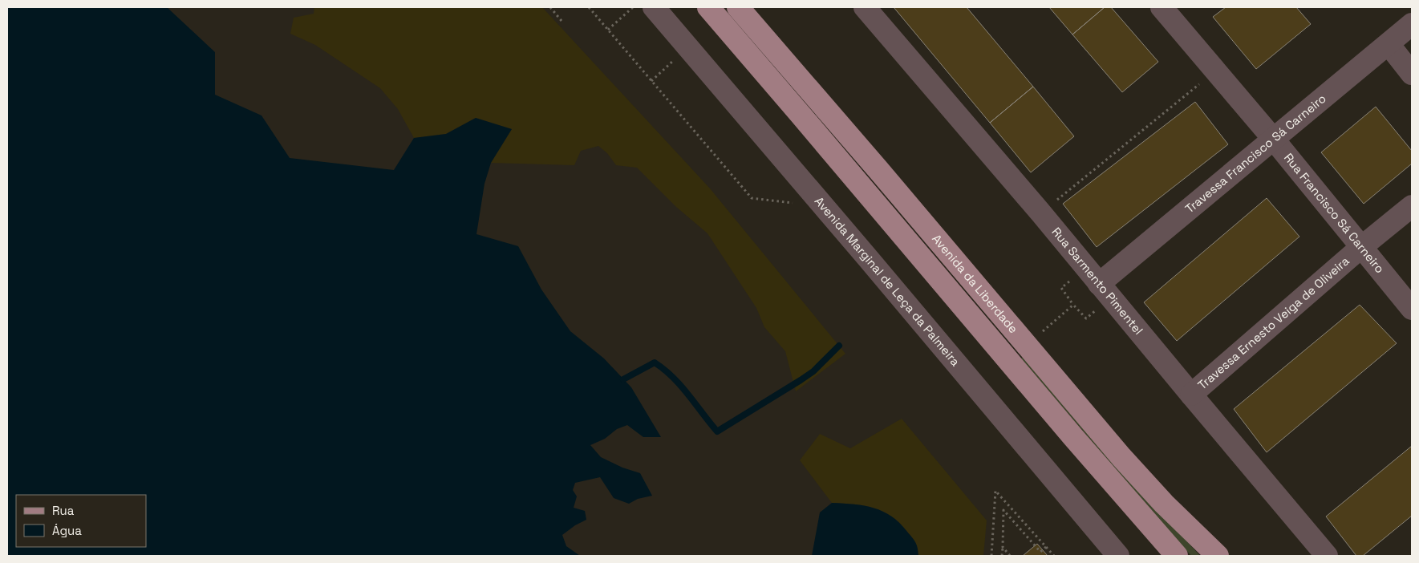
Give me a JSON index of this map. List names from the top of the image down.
{
  "streets": {
    "main road": ["Avenida da Liberdade"],
    "street": [
      "Travessa Francisco Sá Carneiro",
      "Rua Francisco Sá Carneiro",
      "Rua Sarmento Pimentel",
      "Avenida Marginal de Leça da Palmeira",
      "Travessa Ernesto Veiga de Oliveira"
    ]
  },
  "crossings": [
    ["Travessa Francisco Sá Carneiro", "Rua Francisco Sá Carneiro"],
    ["Travessa Francisco Sá Carneiro", "Rua Sarmento Pimentel"],
    ["Rua Francisco Sá Carneiro", "Travessa Ernesto Veiga de Oliveira"],
    ["Rua Sarmento Pimentel", "Travessa Ernesto Veiga de Oliveira"]
  ],
  "legend": ["Rua", "Água"]
}
